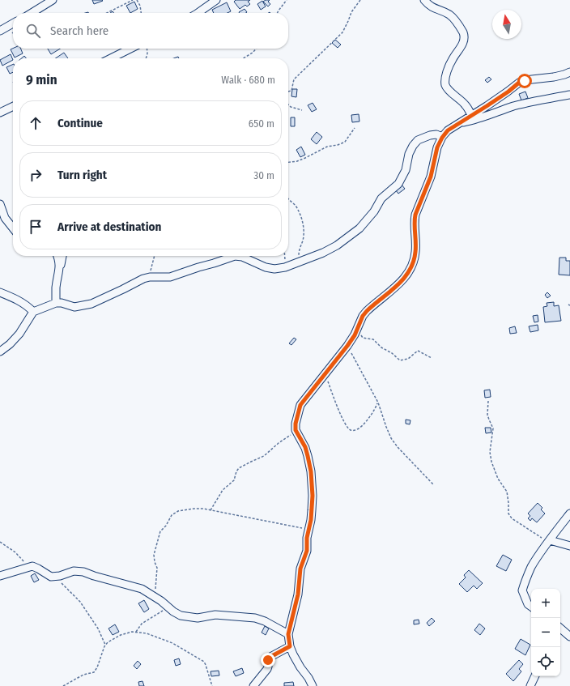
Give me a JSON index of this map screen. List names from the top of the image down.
{
  "north": "top",
  "page": {
    "search": "Search here",
    "heading": ["9 min", "Walk · 680 m"],
    "list": [
      ["Continue", "650 m"],
      ["Turn right", "30 m"],
      "Arrive at destination"
    ],
    "map_buttons": ["+", "−"]
  }
}
